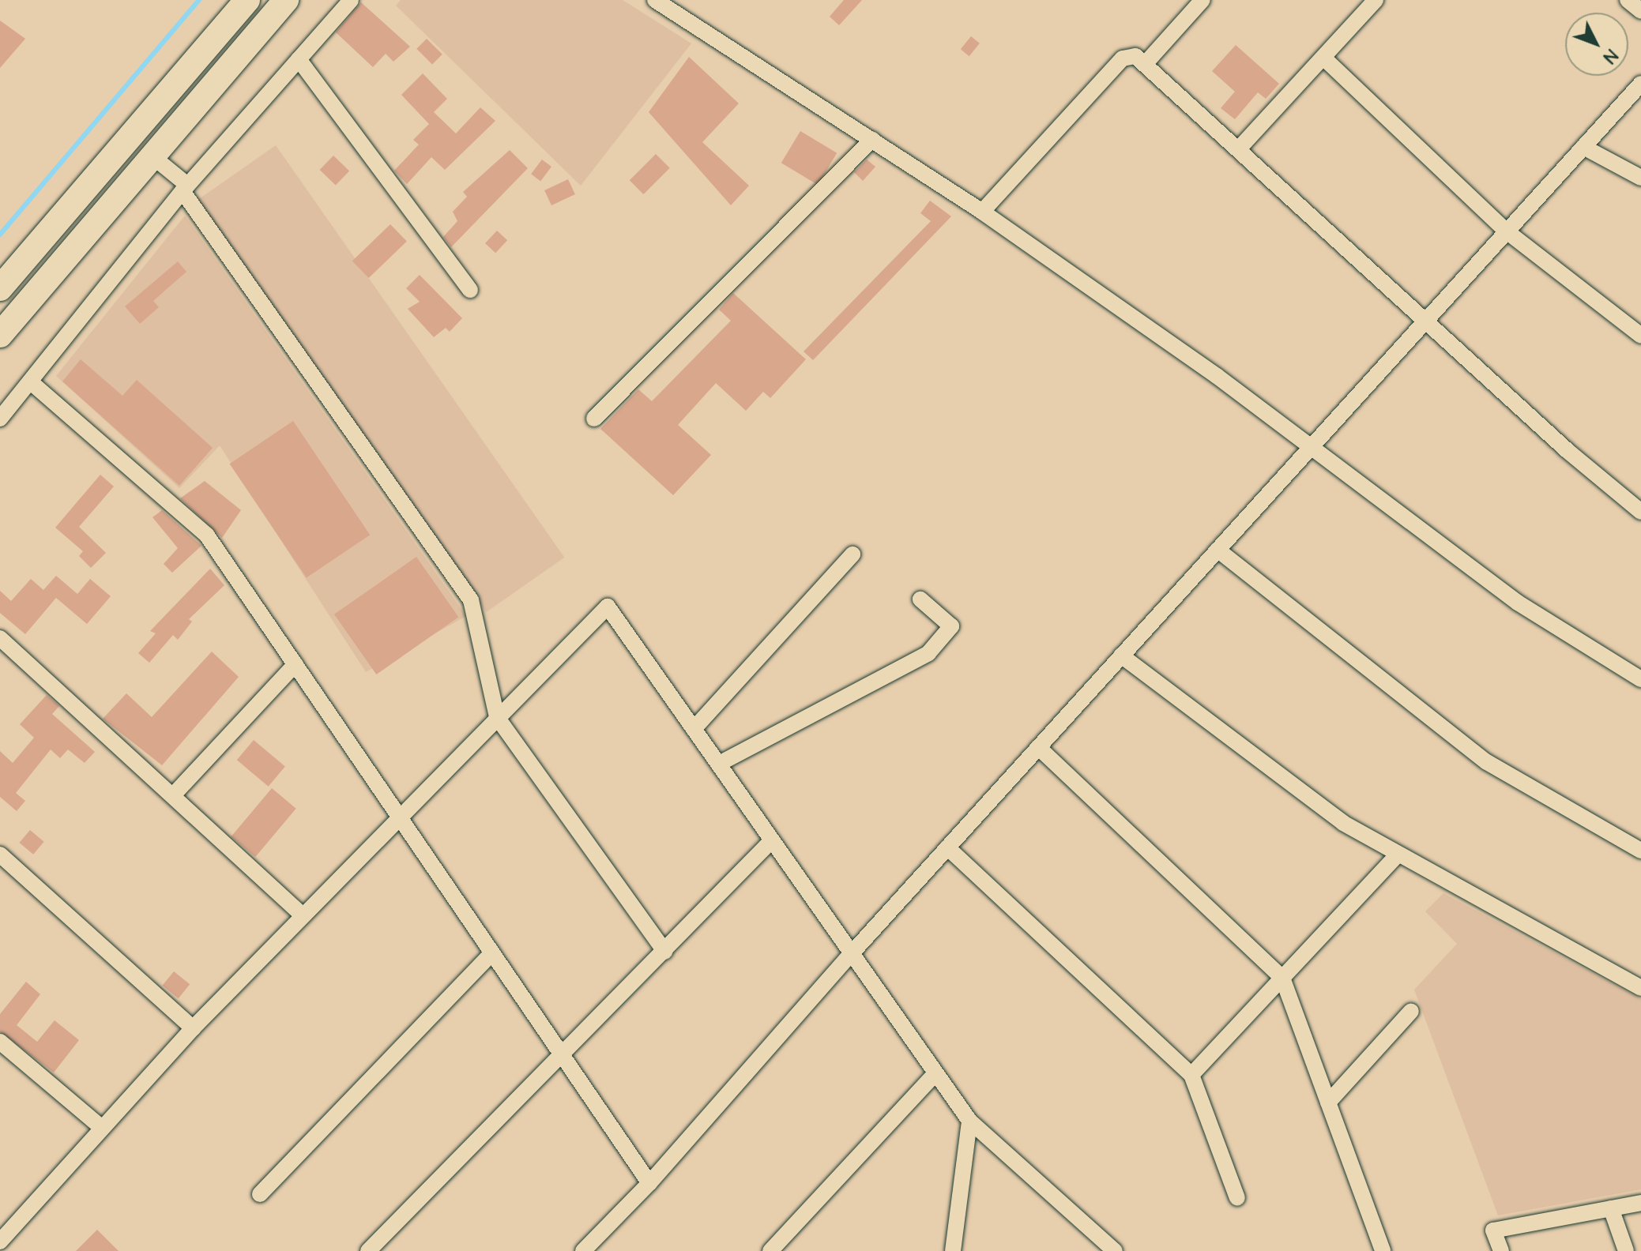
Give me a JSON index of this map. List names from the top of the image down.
{
  "north": "bottom right"
}
